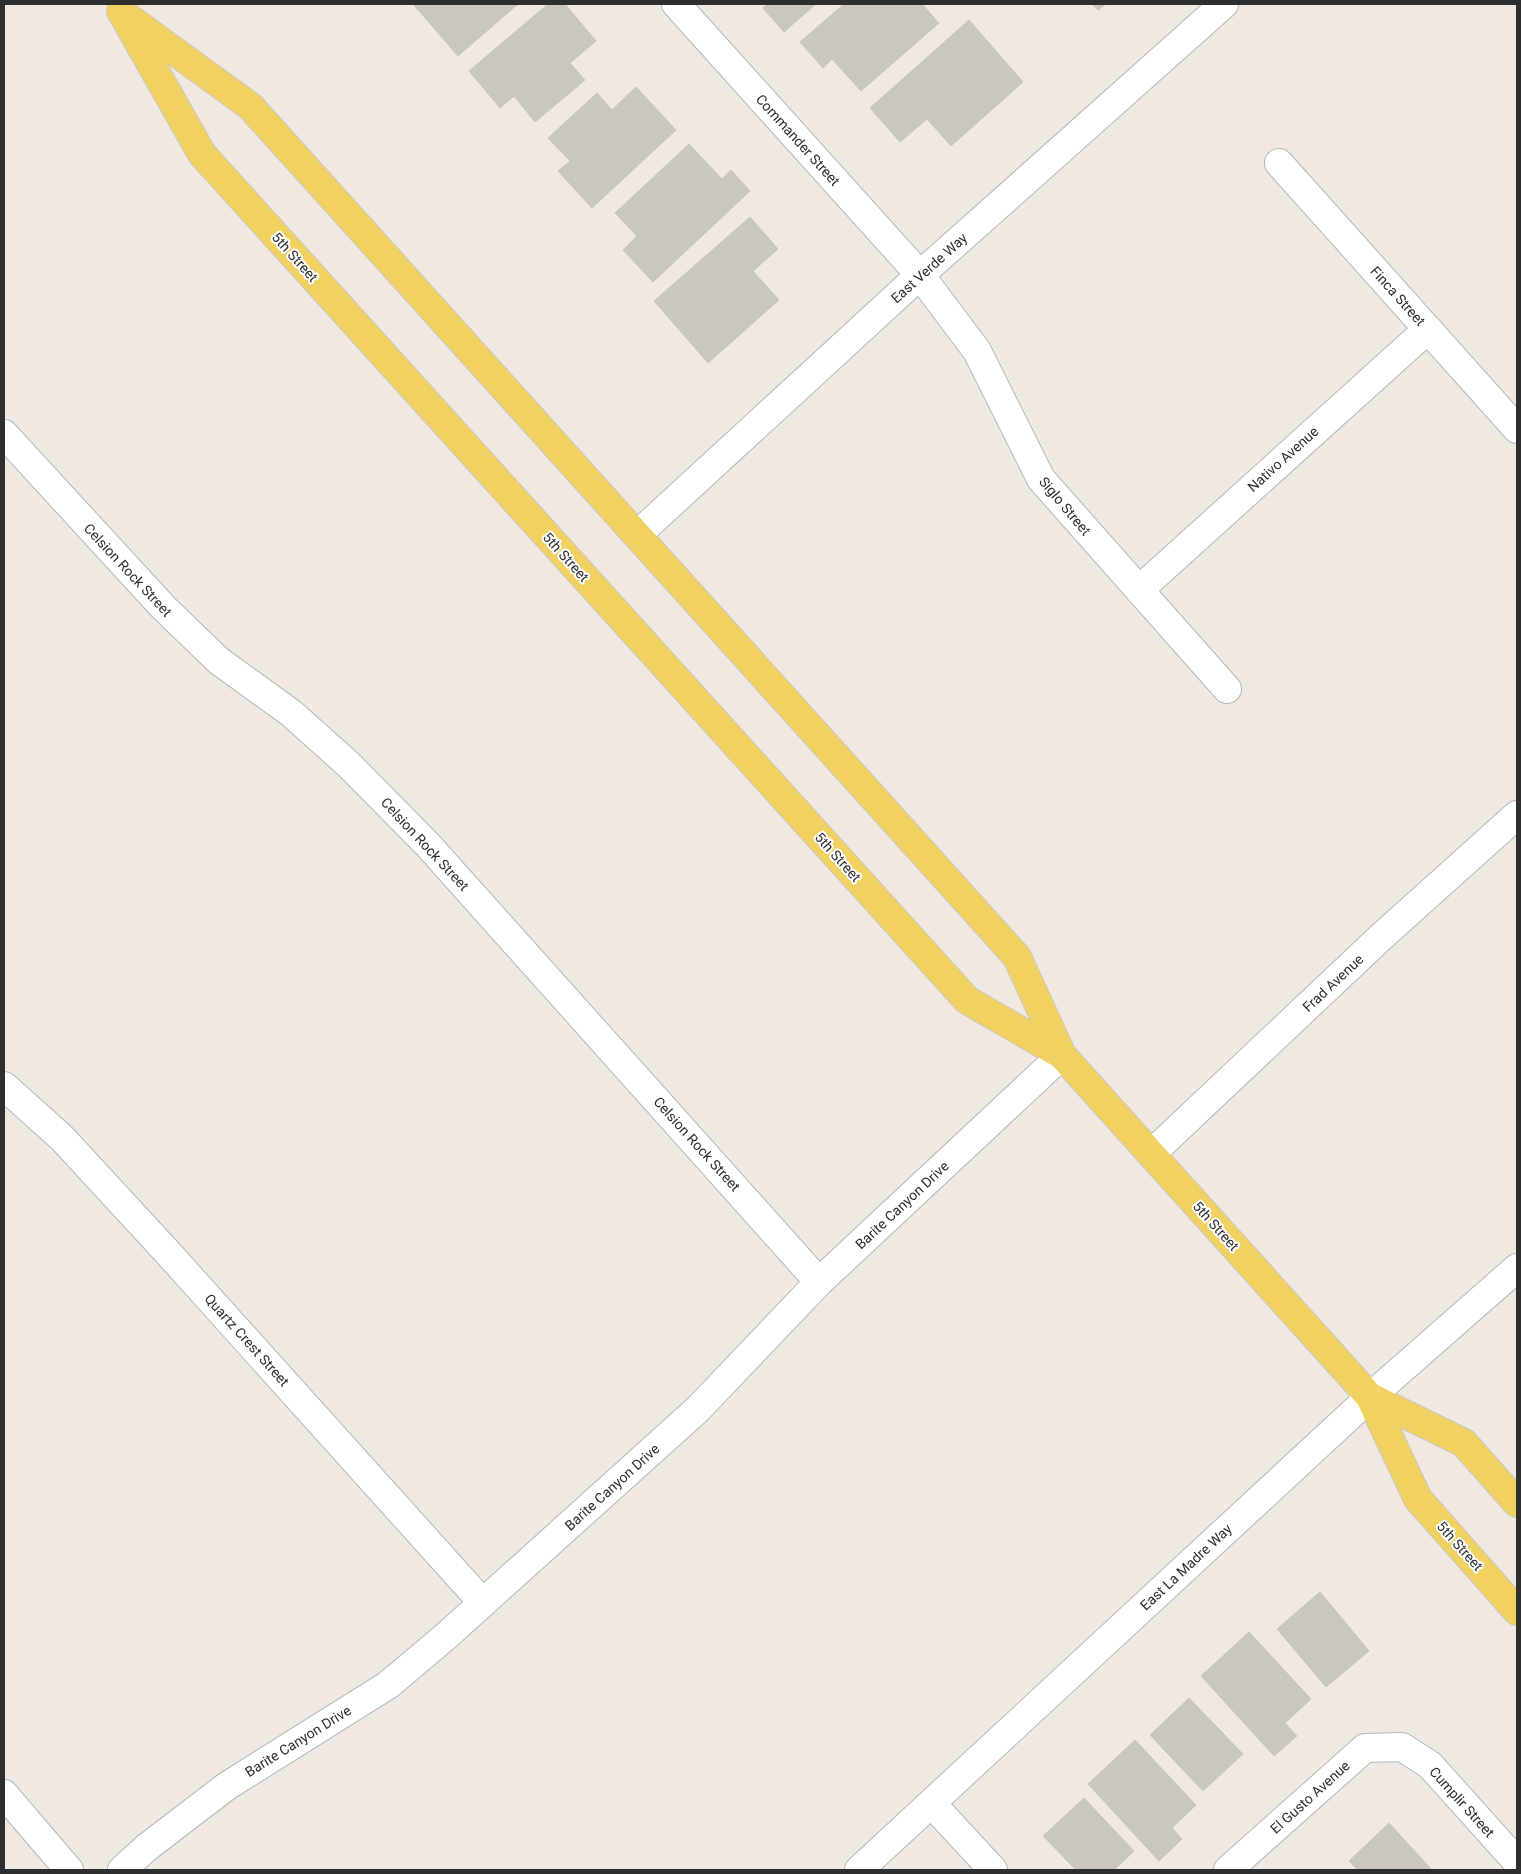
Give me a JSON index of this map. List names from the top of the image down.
{
  "streets": {
    "main road": ["5th Street"],
    "street": [
      "Commander Street",
      "East Verde Way",
      "Finca Street",
      "Nativo Avenue",
      "Siglo Street",
      "Celsion Rock Street",
      "Frad Avenue",
      "Barite Canyon Drive",
      "Quartz Crest Street",
      "East La Madre Way",
      "El Gusto Avenue",
      "Cumplir Street"
    ]
  },
  "crossings": [
    ["Commander Street", "East Verde Way"],
    ["Commander Street", "Siglo Street"],
    ["5th Street", "East Verde Way"],
    ["5th Street", "Frad Avenue"],
    ["5th Street", "Barite Canyon Drive"],
    ["5th Street", "East La Madre Way"],
    ["East Verde Way", "Siglo Street"],
    ["Finca Street", "Nativo Avenue"],
    ["Nativo Avenue", "Siglo Street"],
    ["Celsion Rock Street", "Barite Canyon Drive"],
    ["Barite Canyon Drive", "Quartz Crest Street"],
    ["El Gusto Avenue", "Cumplir Street"]
  ]
}
